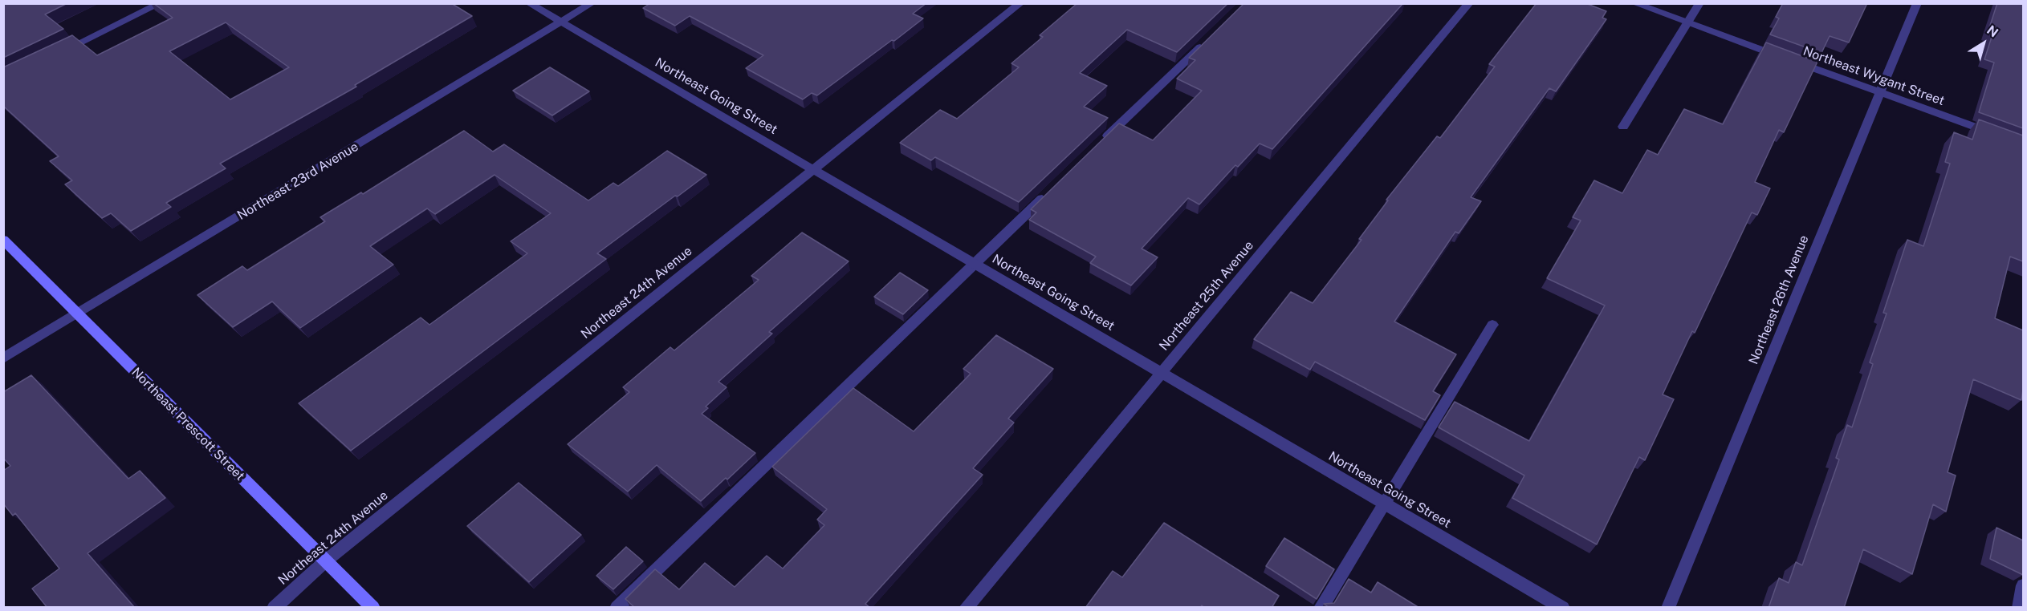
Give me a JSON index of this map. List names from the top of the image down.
{
  "streets": {
    "street": [
      "Northeast Wygant Street",
      "Northeast Going Street",
      "Northeast 23rd Avenue",
      "Northeast 24th Avenue",
      "Northeast 25th Avenue",
      "Northeast 26th Avenue",
      "Northeast Prescott Street"
    ]
  },
  "crossings": [
    ["Northeast Wygant Street", "Northeast 26th Avenue"],
    ["Northeast Going Street", "Northeast 23rd Avenue"],
    ["Northeast Going Street", "Northeast 24th Avenue"],
    ["Northeast Going Street", "Northeast 25th Avenue"],
    ["Northeast 23rd Avenue", "Northeast Prescott Street"],
    ["Northeast 24th Avenue", "Northeast Prescott Street"]
  ],
  "north": "top right"
}
